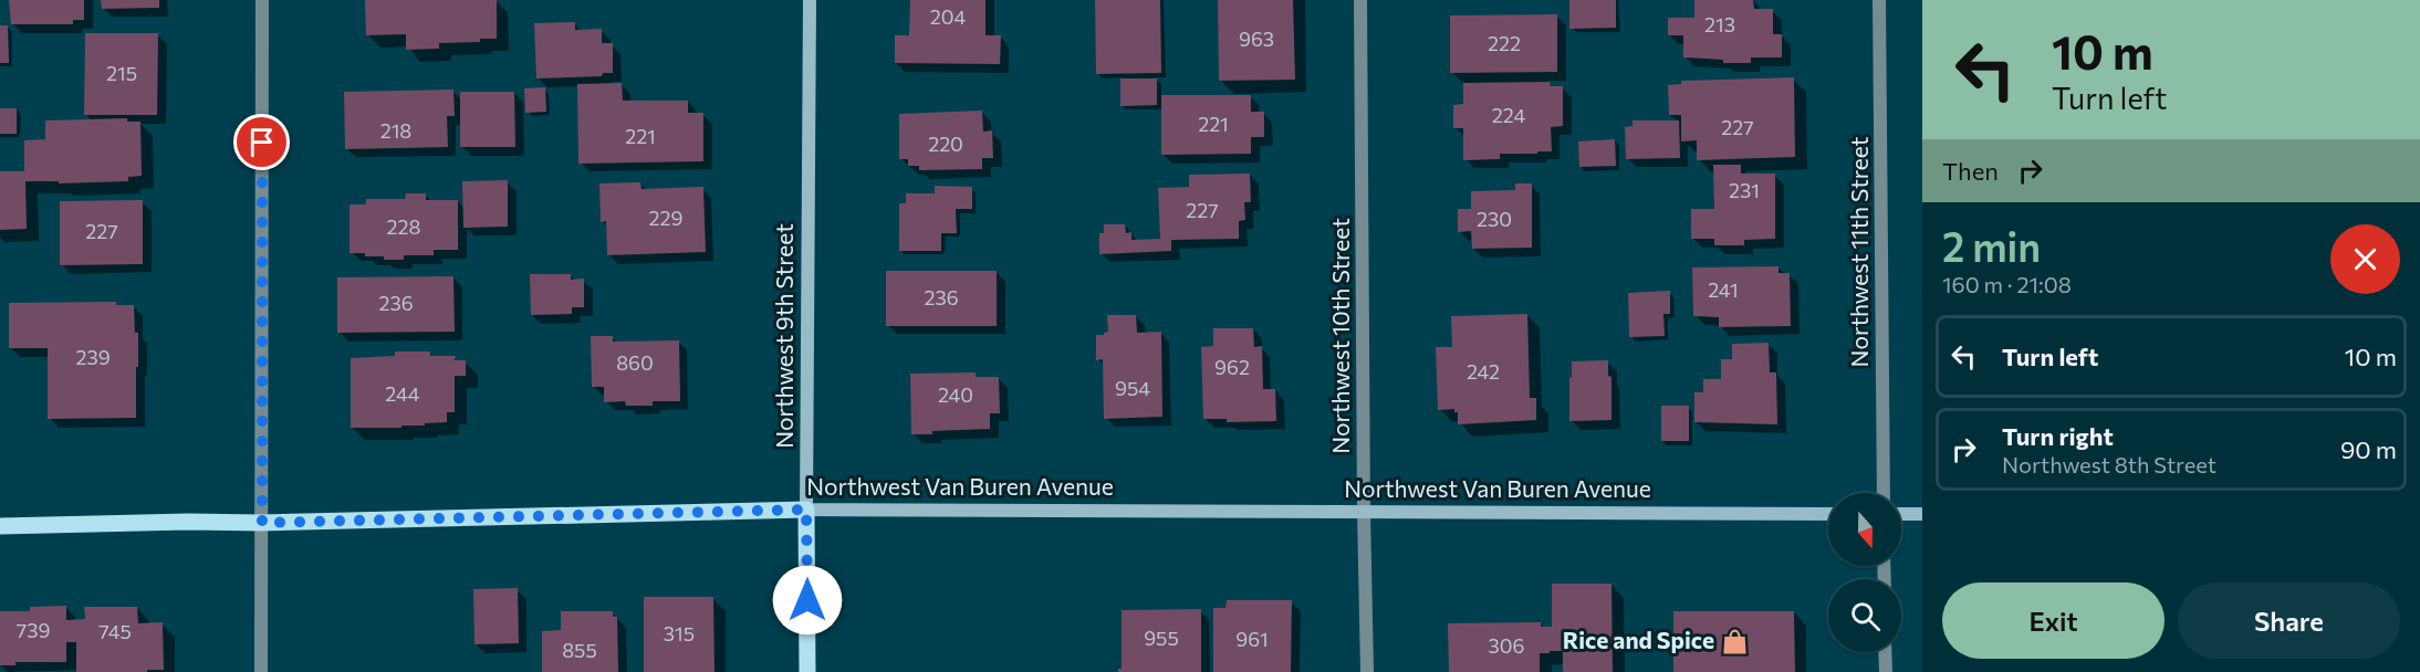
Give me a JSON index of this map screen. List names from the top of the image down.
{
  "streets": {
    "main road": ["Northwest 9th Street", "Northwest Van Buren Avenue"],
    "street": ["Northwest 11th Street", "Northwest 10th Street"]
  },
  "crossings": [
    ["Northwest 9th Street", "Northwest Van Buren Avenue"],
    ["Northwest 10th Street", "Northwest Van Buren Avenue"]
  ],
  "places": {
    "shop": ["Rice and Spice"]
  },
  "house_numbers": [
    "204",
    "213",
    "963",
    "222",
    "215",
    "224",
    "221",
    "227",
    "218",
    "221",
    "220",
    "231",
    "227",
    "229",
    "230",
    "228",
    "227",
    "241",
    "236",
    "236",
    "239",
    "860",
    "962",
    "242",
    "954",
    "244",
    "240",
    "739",
    "745",
    "315",
    "955",
    "961",
    "306",
    "855"
  ],
  "north": "bottom",
  "page": {
    "turn": ["10 m", "Turn left"],
    "then": "Then",
    "heading": ["2 min", "160 m · 21:08"],
    "list": [
      {
        "name": "Turn left",
        "value": "10 m"
      },
      {
        "name": "Turn right",
        "note": "Northwest 8th Street",
        "value": "90 m"
      }
    ],
    "buttons": ["Exit", "Share"]
  }
}
